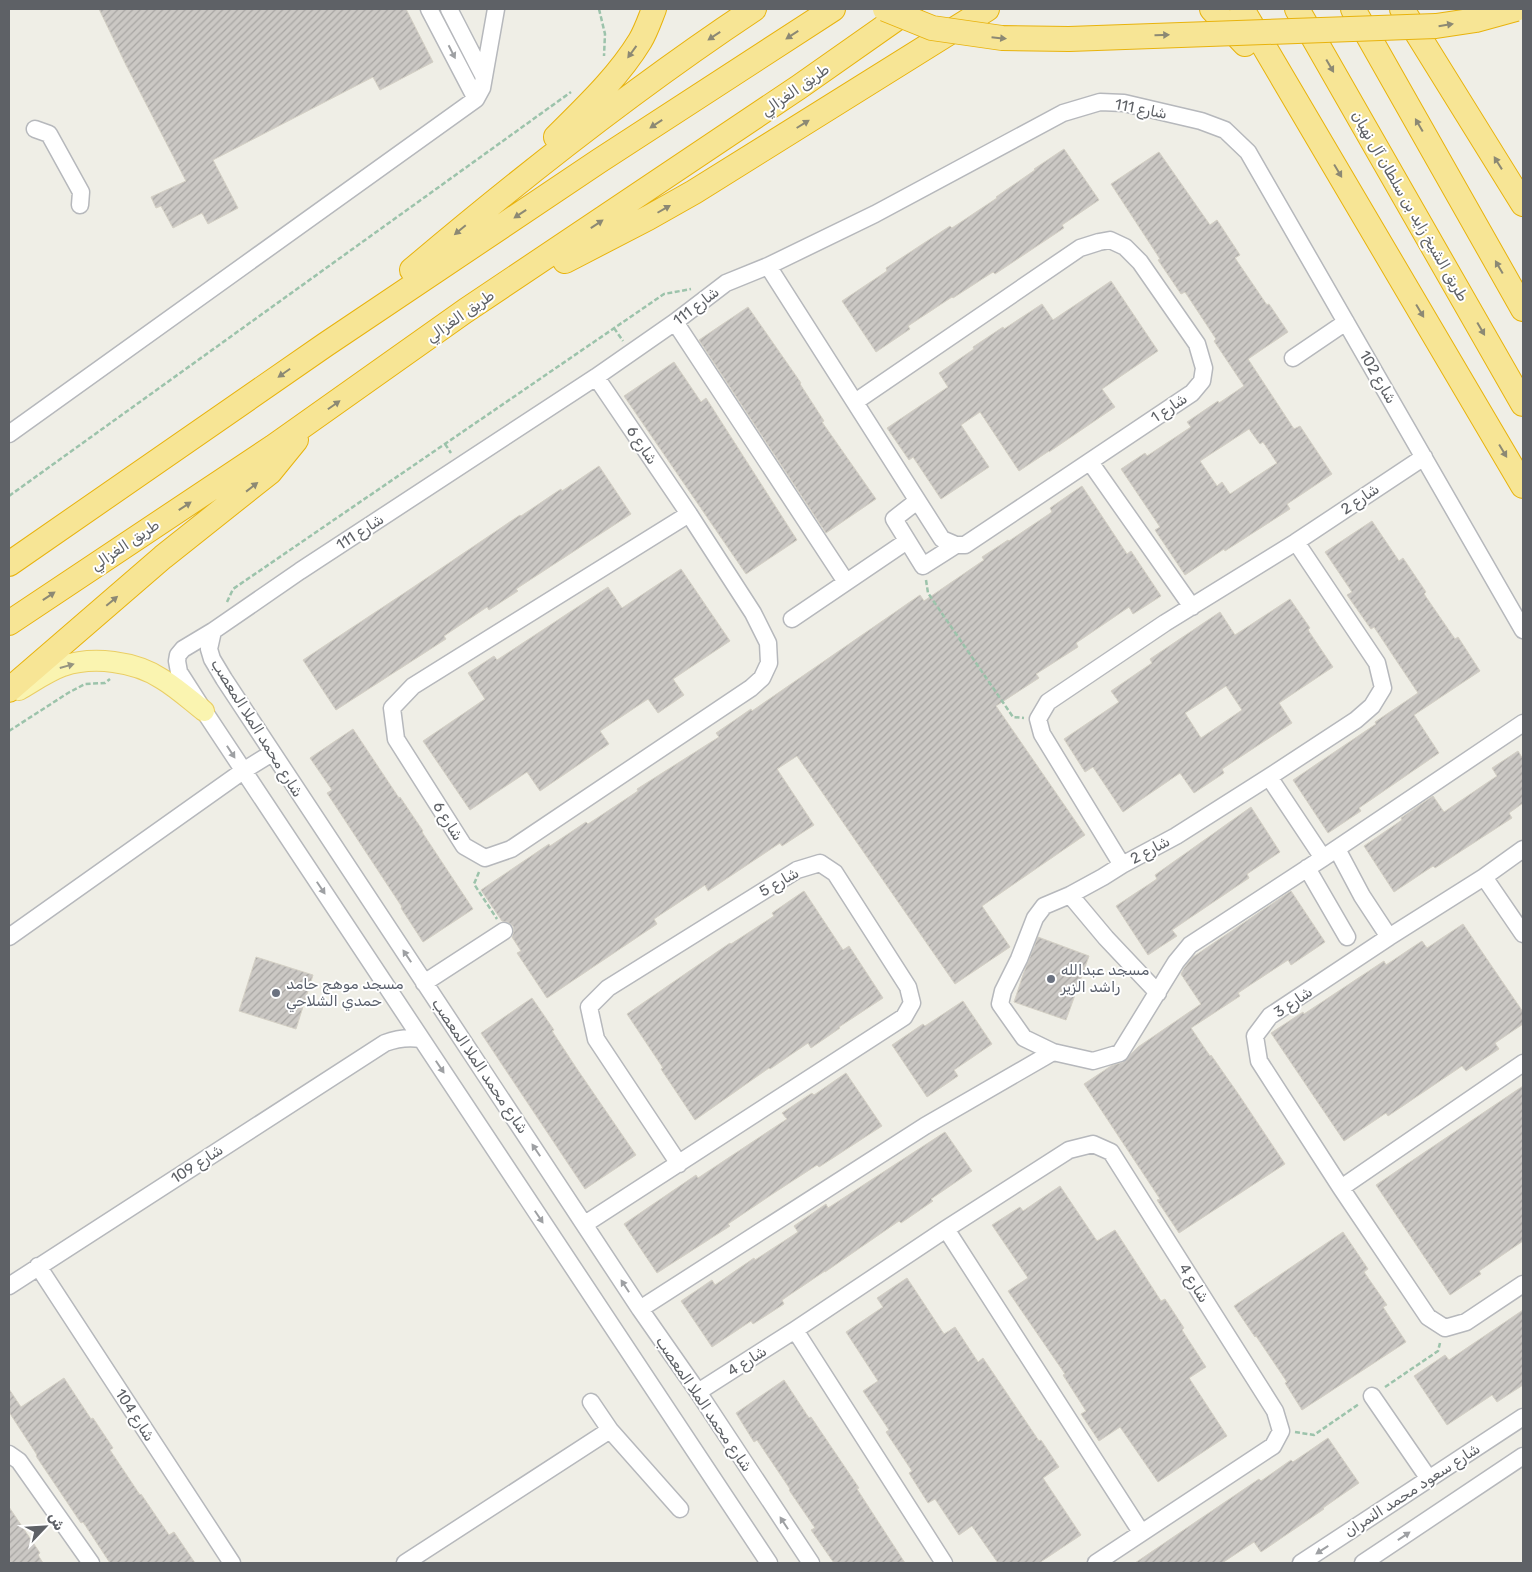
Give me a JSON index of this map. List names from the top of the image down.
{
  "streets": {
    "highway": ["طريق الغزالي", "طريق الشيخ زايد بن سلطان آل نهيان"],
    "street": [
      "شارع 111",
      "شارع 102",
      "شارع 1",
      "شارع 6",
      "شارع 2",
      "شارع محمد الملا المعصب",
      "شارع 5",
      "شارع 3",
      "شارع 109",
      "شارع 4",
      "شارع 104",
      "شارع سعود محمد النمران"
    ]
  },
  "crossings": [
    ["شارع 111", "شارع 102"],
    ["شارع 111", "شارع 6"],
    ["شارع 111", "شارع محمد الملا المعصب"],
    ["شارع 102", "شارع 2"],
    ["شارع محمد الملا المعصب", "شارع 5"],
    ["شارع محمد الملا المعصب", "شارع 4"],
    ["شارع 109", "شارع 104"]
  ],
  "places": ["مسجد عبدالله راشد الزير", "مسجد موهج حامد حمدي الشلاحي"],
  "north": "top right"
}
